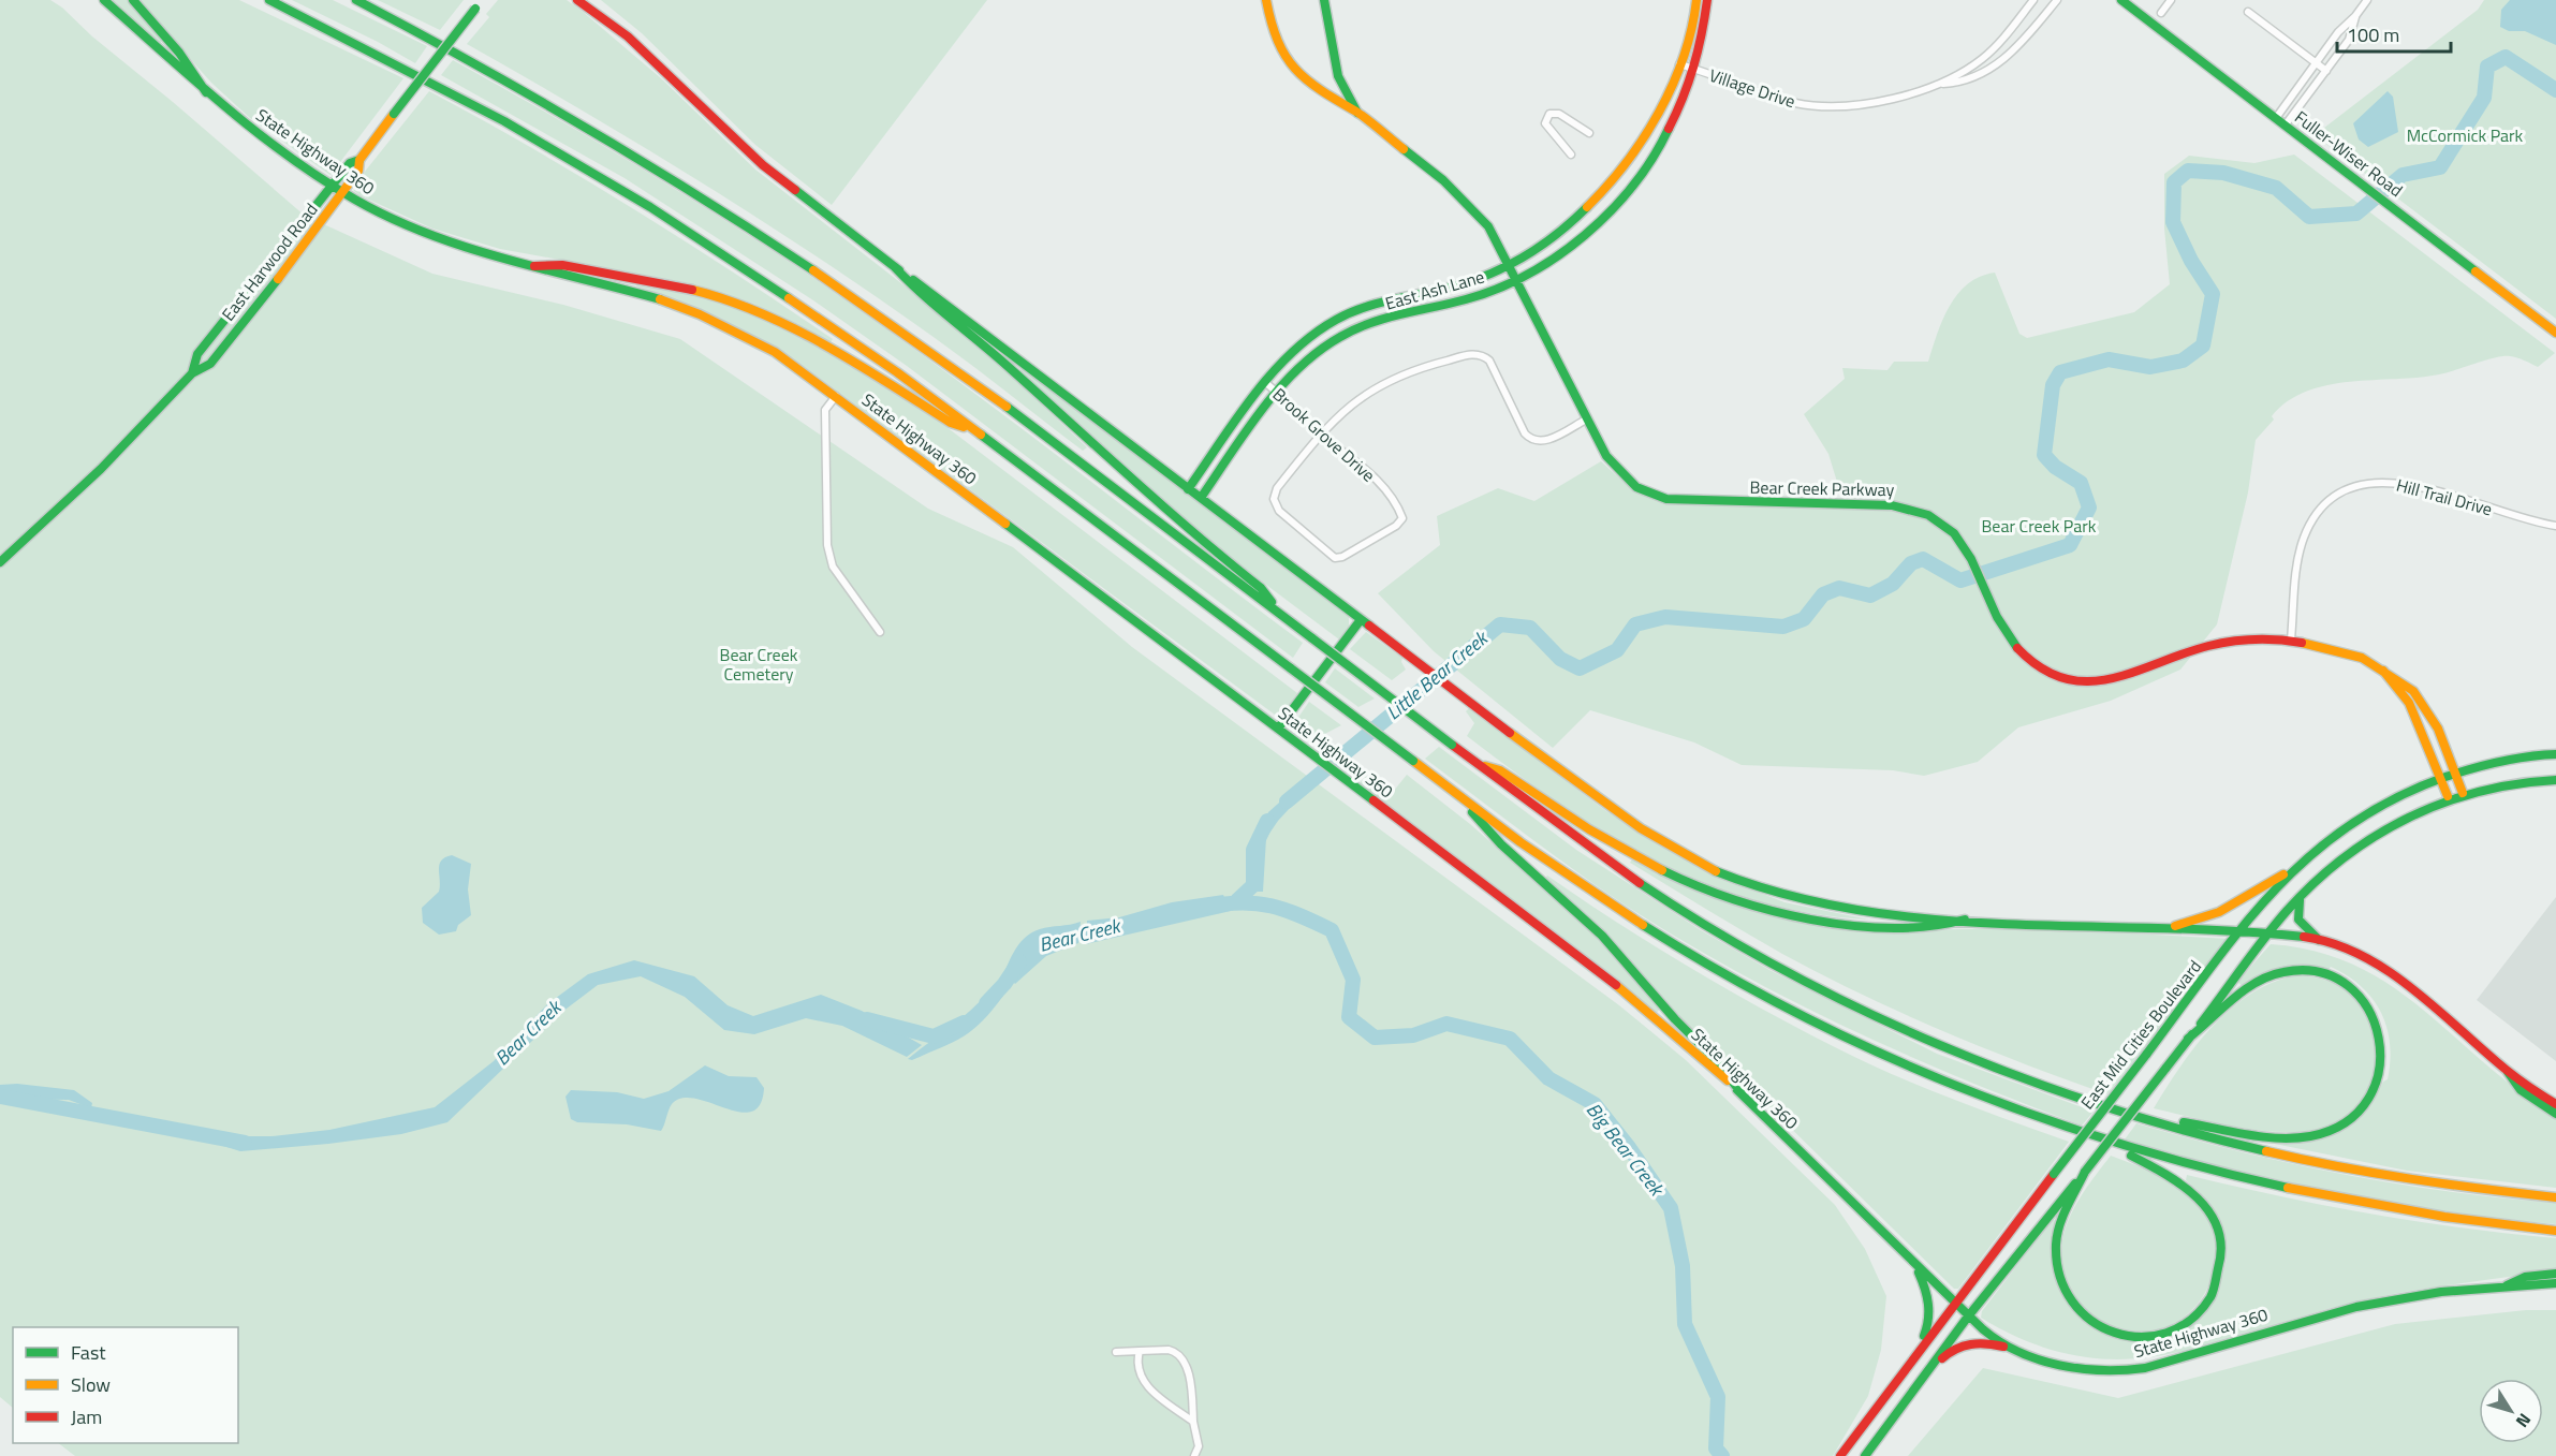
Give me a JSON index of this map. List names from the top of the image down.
{
  "streets": {
    "main road": [
      "State Highway 360",
      "Fuller-Wiser Road",
      "East Harwood Road",
      "East Ash Lane",
      "Bear Creek Parkway",
      "East Mid Cities Boulevard"
    ],
    "street": ["Village Drive", "Brook Grove Drive", "Hill Trail Drive"]
  },
  "crossings": [
    ["Village Drive", "East Ash Lane"],
    ["State Highway 360", "East Harwood Road"],
    ["State Highway 360", "East Mid Cities Boulevard"],
    ["East Ash Lane", "Brook Grove Drive"],
    ["East Ash Lane", "Bear Creek Parkway"],
    ["Bear Creek Parkway", "Hill Trail Drive"],
    ["Bear Creek Parkway", "East Mid Cities Boulevard"]
  ],
  "water": ["Little Bear Creek", "Bear Creek", "Big Bear Creek"],
  "parks": ["McCormick Park", "Bear Creek Park", "Bear Creek Cemetery"],
  "legend": ["Fast", "Slow", "Jam"],
  "scale_bar": "100 m",
  "north": "bottom right"
}
